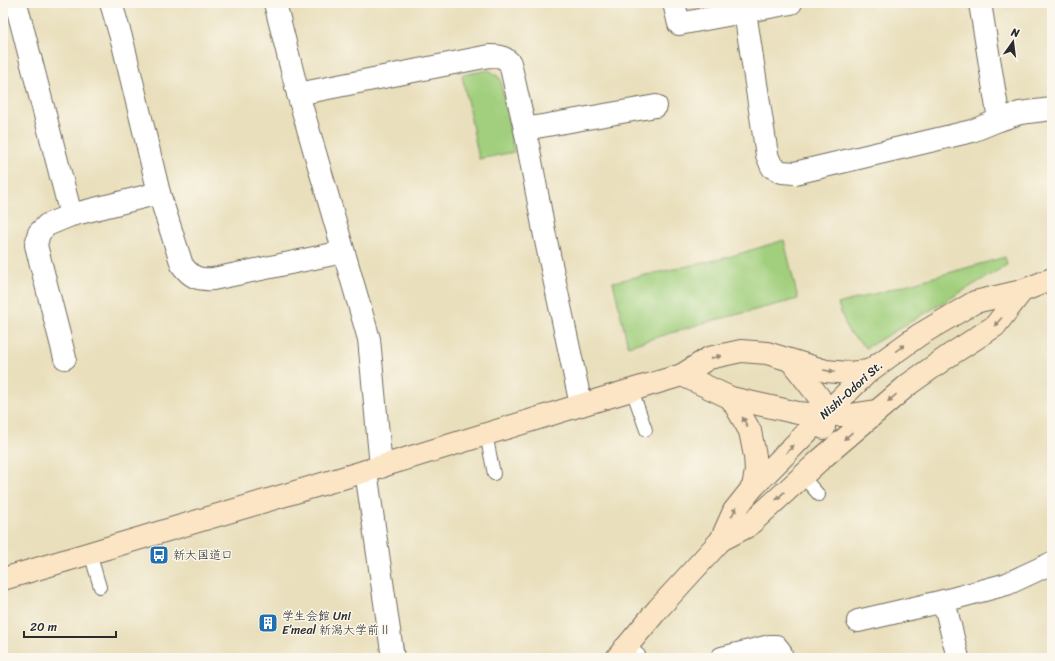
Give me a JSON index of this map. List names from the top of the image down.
{
  "streets": {
    "street": ["Nishi-Odori St."]
  },
  "places": {
    "bus stop": ["新大国道口"],
    "building": ["学生会館 Uni E’meal 新潟大学前Ⅱ"]
  },
  "scale_bar": "20 m",
  "north": "top"
}
